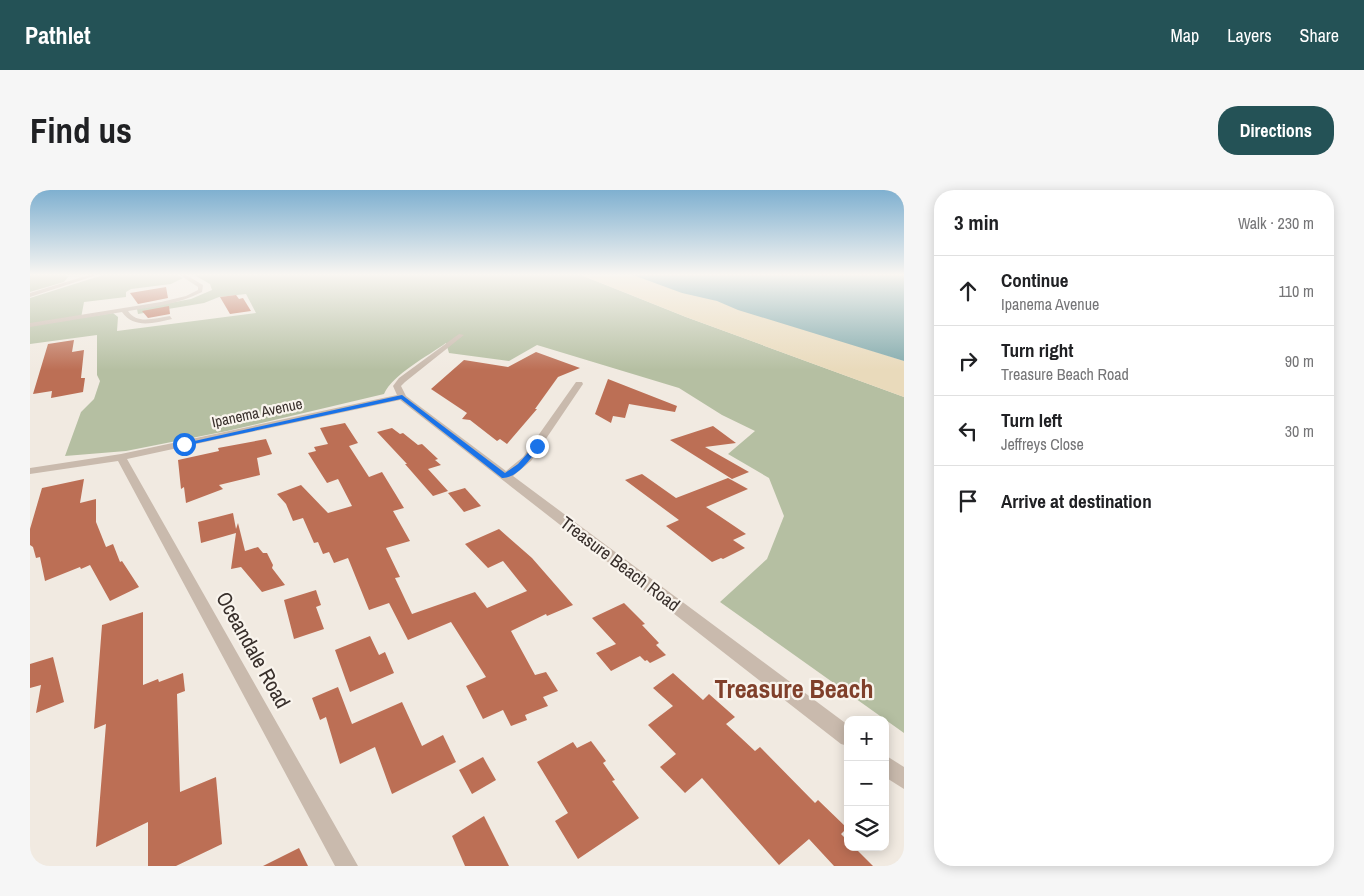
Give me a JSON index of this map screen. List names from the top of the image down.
{
  "streets": {
    "street": ["Ipanema Avenue", "Treasure Beach Road", "Oceandale Road"]
  },
  "crossings": [
    ["Ipanema Avenue", "Treasure Beach Road"],
    ["Ipanema Avenue", "Oceandale Road"]
  ],
  "districts": ["Treasure Beach"],
  "page": {
    "header": "Pathlet",
    "nav": ["Map", "Layers", "Share"],
    "buttons": "Directions",
    "title": "Find us",
    "heading": ["3 min", "Walk · 230 m"],
    "list": [
      ["Continue", "Ipanema Avenue", "110 m"],
      ["Turn right", "Treasure Beach Road", "90 m"],
      ["Turn left", "Jeffreys Close", "30 m"],
      "Arrive at destination"
    ],
    "map_buttons": ["+", "−"]
  }
}
